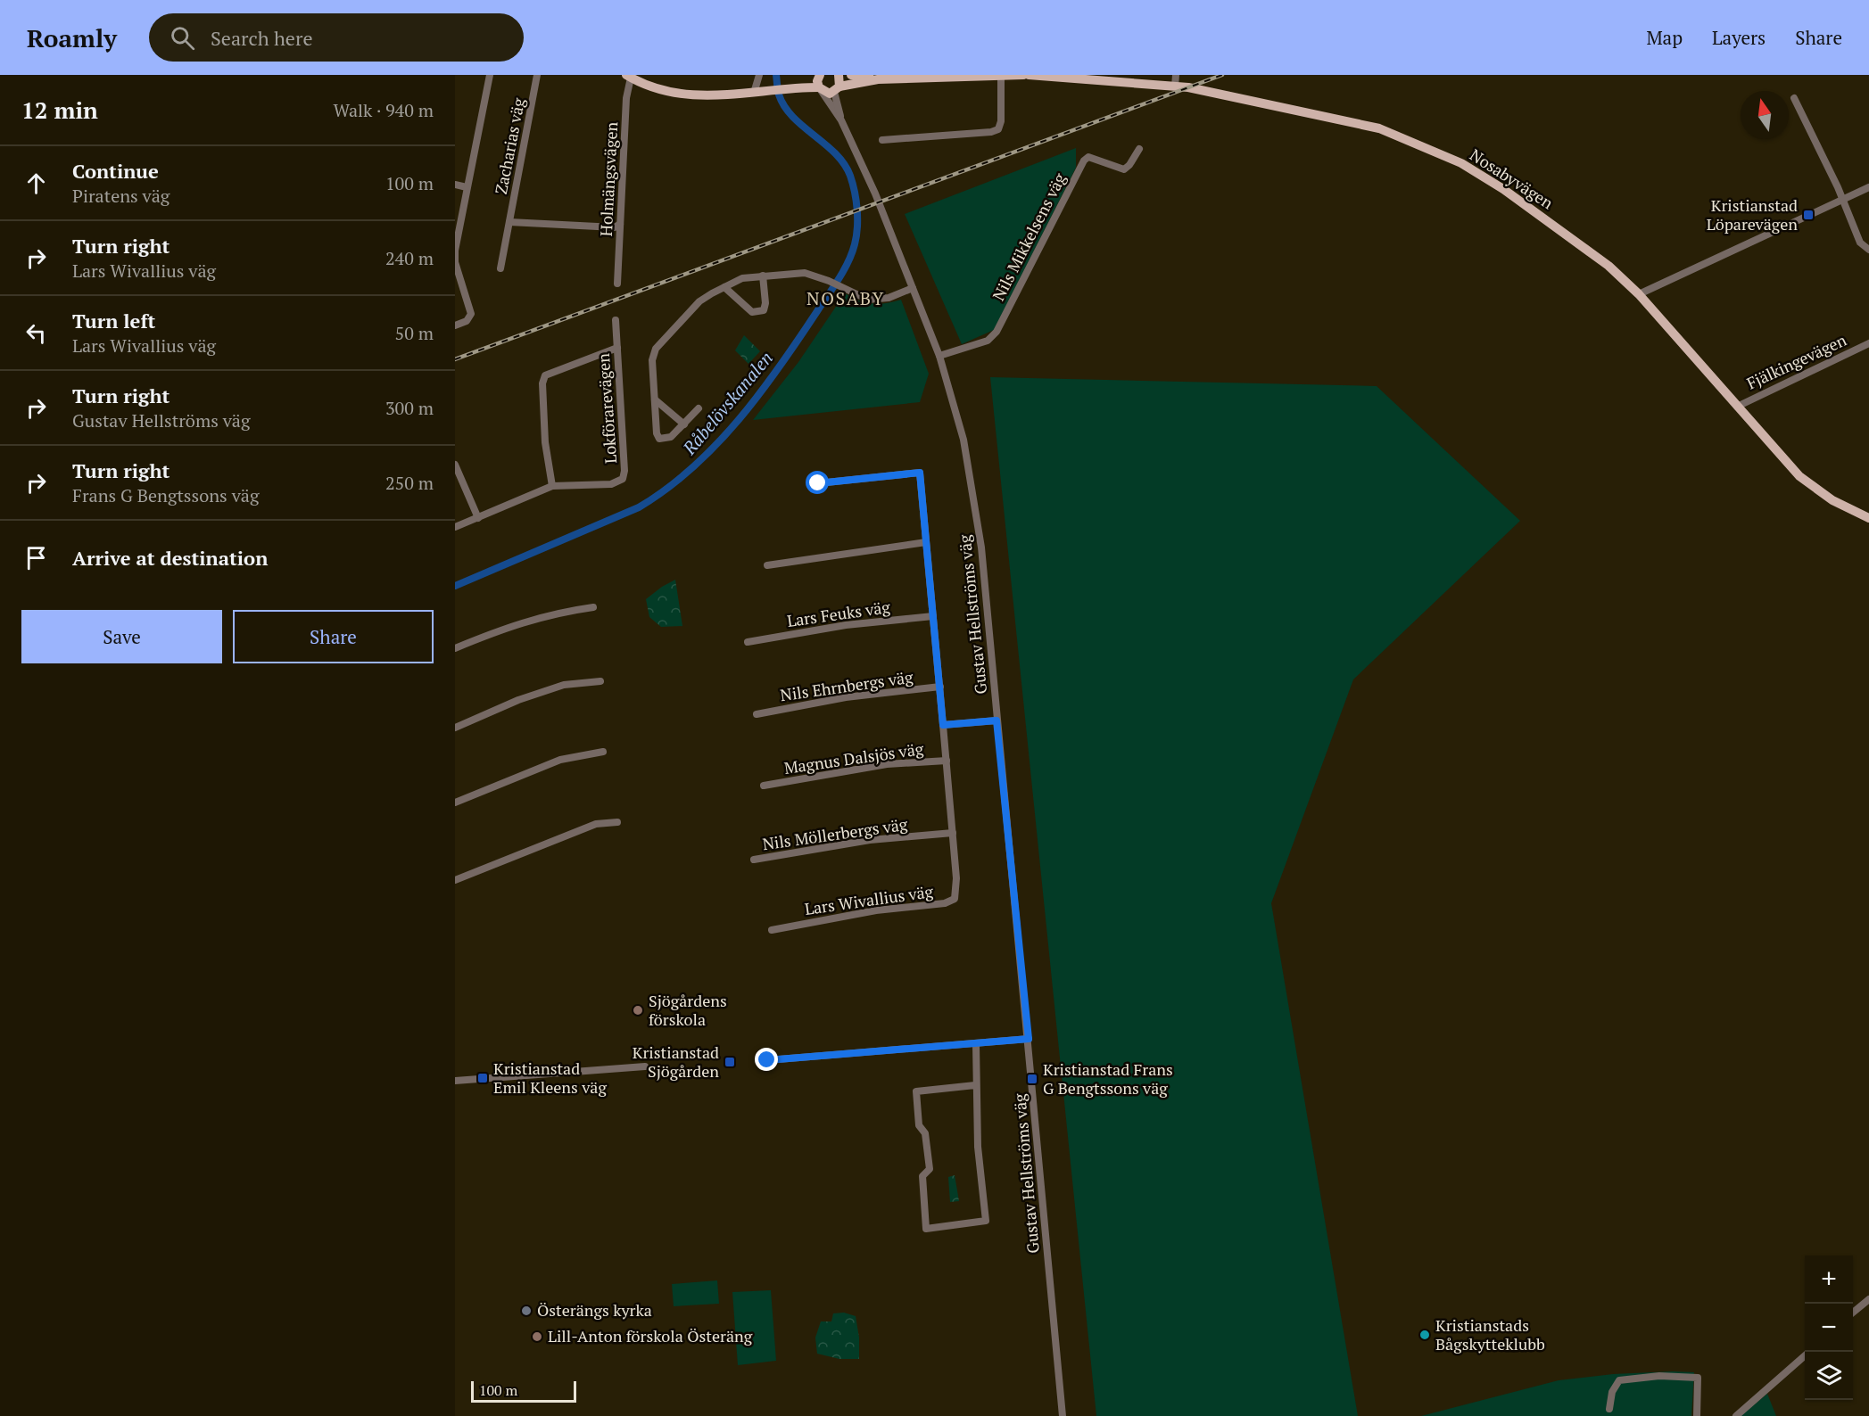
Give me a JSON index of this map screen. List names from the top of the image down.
{
  "streets": {
    "main road": ["Nosabyvägen"],
    "street": [
      "Zacharias väg",
      "Holmängsvägen",
      "Nils Mikkelsens väg",
      "Fjälkingevägen",
      "Lokförarevägen",
      "Lars Feuks väg",
      "Gustav Hellströms väg",
      "Nils Ehrnbergs väg",
      "Magnus Dalsjös väg",
      "Nils Möllerbergs väg",
      "Lars Wivallius väg"
    ]
  },
  "crossings": [
    ["Nosabyvägen", "Fjälkingevägen"],
    ["Nils Mikkelsens väg", "Gustav Hellströms väg"],
    ["Lars Feuks väg", "Lars Wivallius väg"],
    ["Nils Ehrnbergs väg", "Lars Wivallius väg"],
    ["Magnus Dalsjös väg", "Lars Wivallius väg"],
    ["Nils Möllerbergs väg", "Lars Wivallius väg"]
  ],
  "districts": ["NOSABY"],
  "water": ["Råbelövskanalen"],
  "places": {
    "transit": [
      "Kristianstad Löparevägen",
      "Kristianstad Sjögården",
      "Kristianstad Emil Kleens väg",
      "Kristianstad Frans G Bengtssons väg"
    ],
    "other": [
      "Sjögårdens förskola",
      "Österängs kyrka",
      "Kristianstads Bågskytteklubb",
      "Lill-Anton förskola Österäng"
    ]
  },
  "scale_bar": "100 m",
  "north": "top",
  "page": {
    "header": "Roamly",
    "search": "Search here",
    "nav": ["Map", "Layers", "Share"],
    "heading": ["12 min", "Walk · 940 m"],
    "list": [
      ["Continue", "Piratens väg", "100 m"],
      ["Turn right", "Lars Wivallius väg", "240 m"],
      ["Turn left", "Lars Wivallius väg", "50 m"],
      ["Turn right", "Gustav Hellströms väg", "300 m"],
      ["Turn right", "Frans G Bengtssons väg", "250 m"],
      "Arrive at destination"
    ],
    "buttons": ["Save", "Share"],
    "map_buttons": ["+", "−"],
    "scale": "100 m"
  }
}
